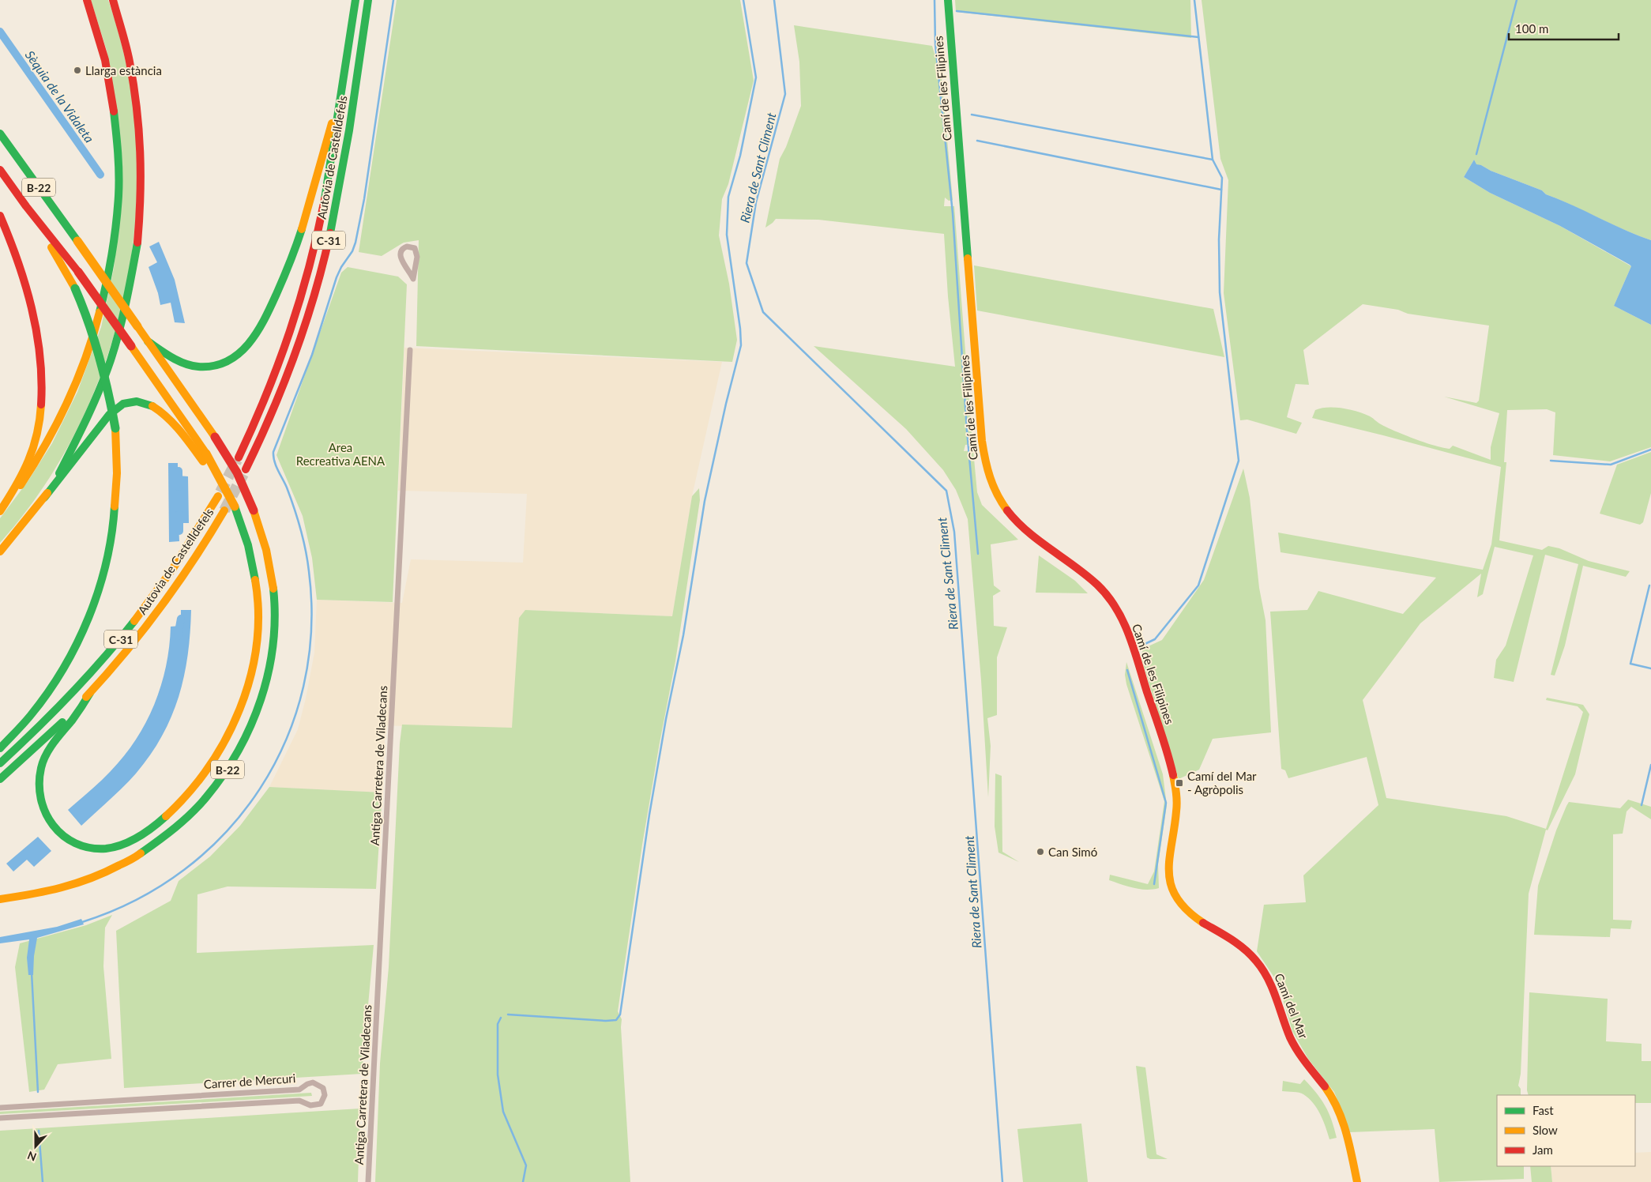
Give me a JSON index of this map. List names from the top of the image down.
{
  "streets": {
    "main road": [
      "Camí de les Filipines",
      "Autovia de Castelldefels",
      "B-22",
      "C-31",
      "Camí del Mar"
    ],
    "street": ["Antiga Carretera de Viladecans", "Carrer de Mercuri"]
  },
  "crossings": [
    ["Camí de les Filipines", "Camí del Mar"]
  ],
  "water": ["Sèquia de la Vidaleta", "Riera de Sant Climent"],
  "parks": ["Area Recreativa AENA"],
  "places": {
    "other": ["Llarga estància", "Can Simó"],
    "transit": ["Camí del Mar - Agròpolis"]
  },
  "legend": ["Fast", "Slow", "Jam"],
  "scale_bar": "100 m",
  "north": "bottom"
}
